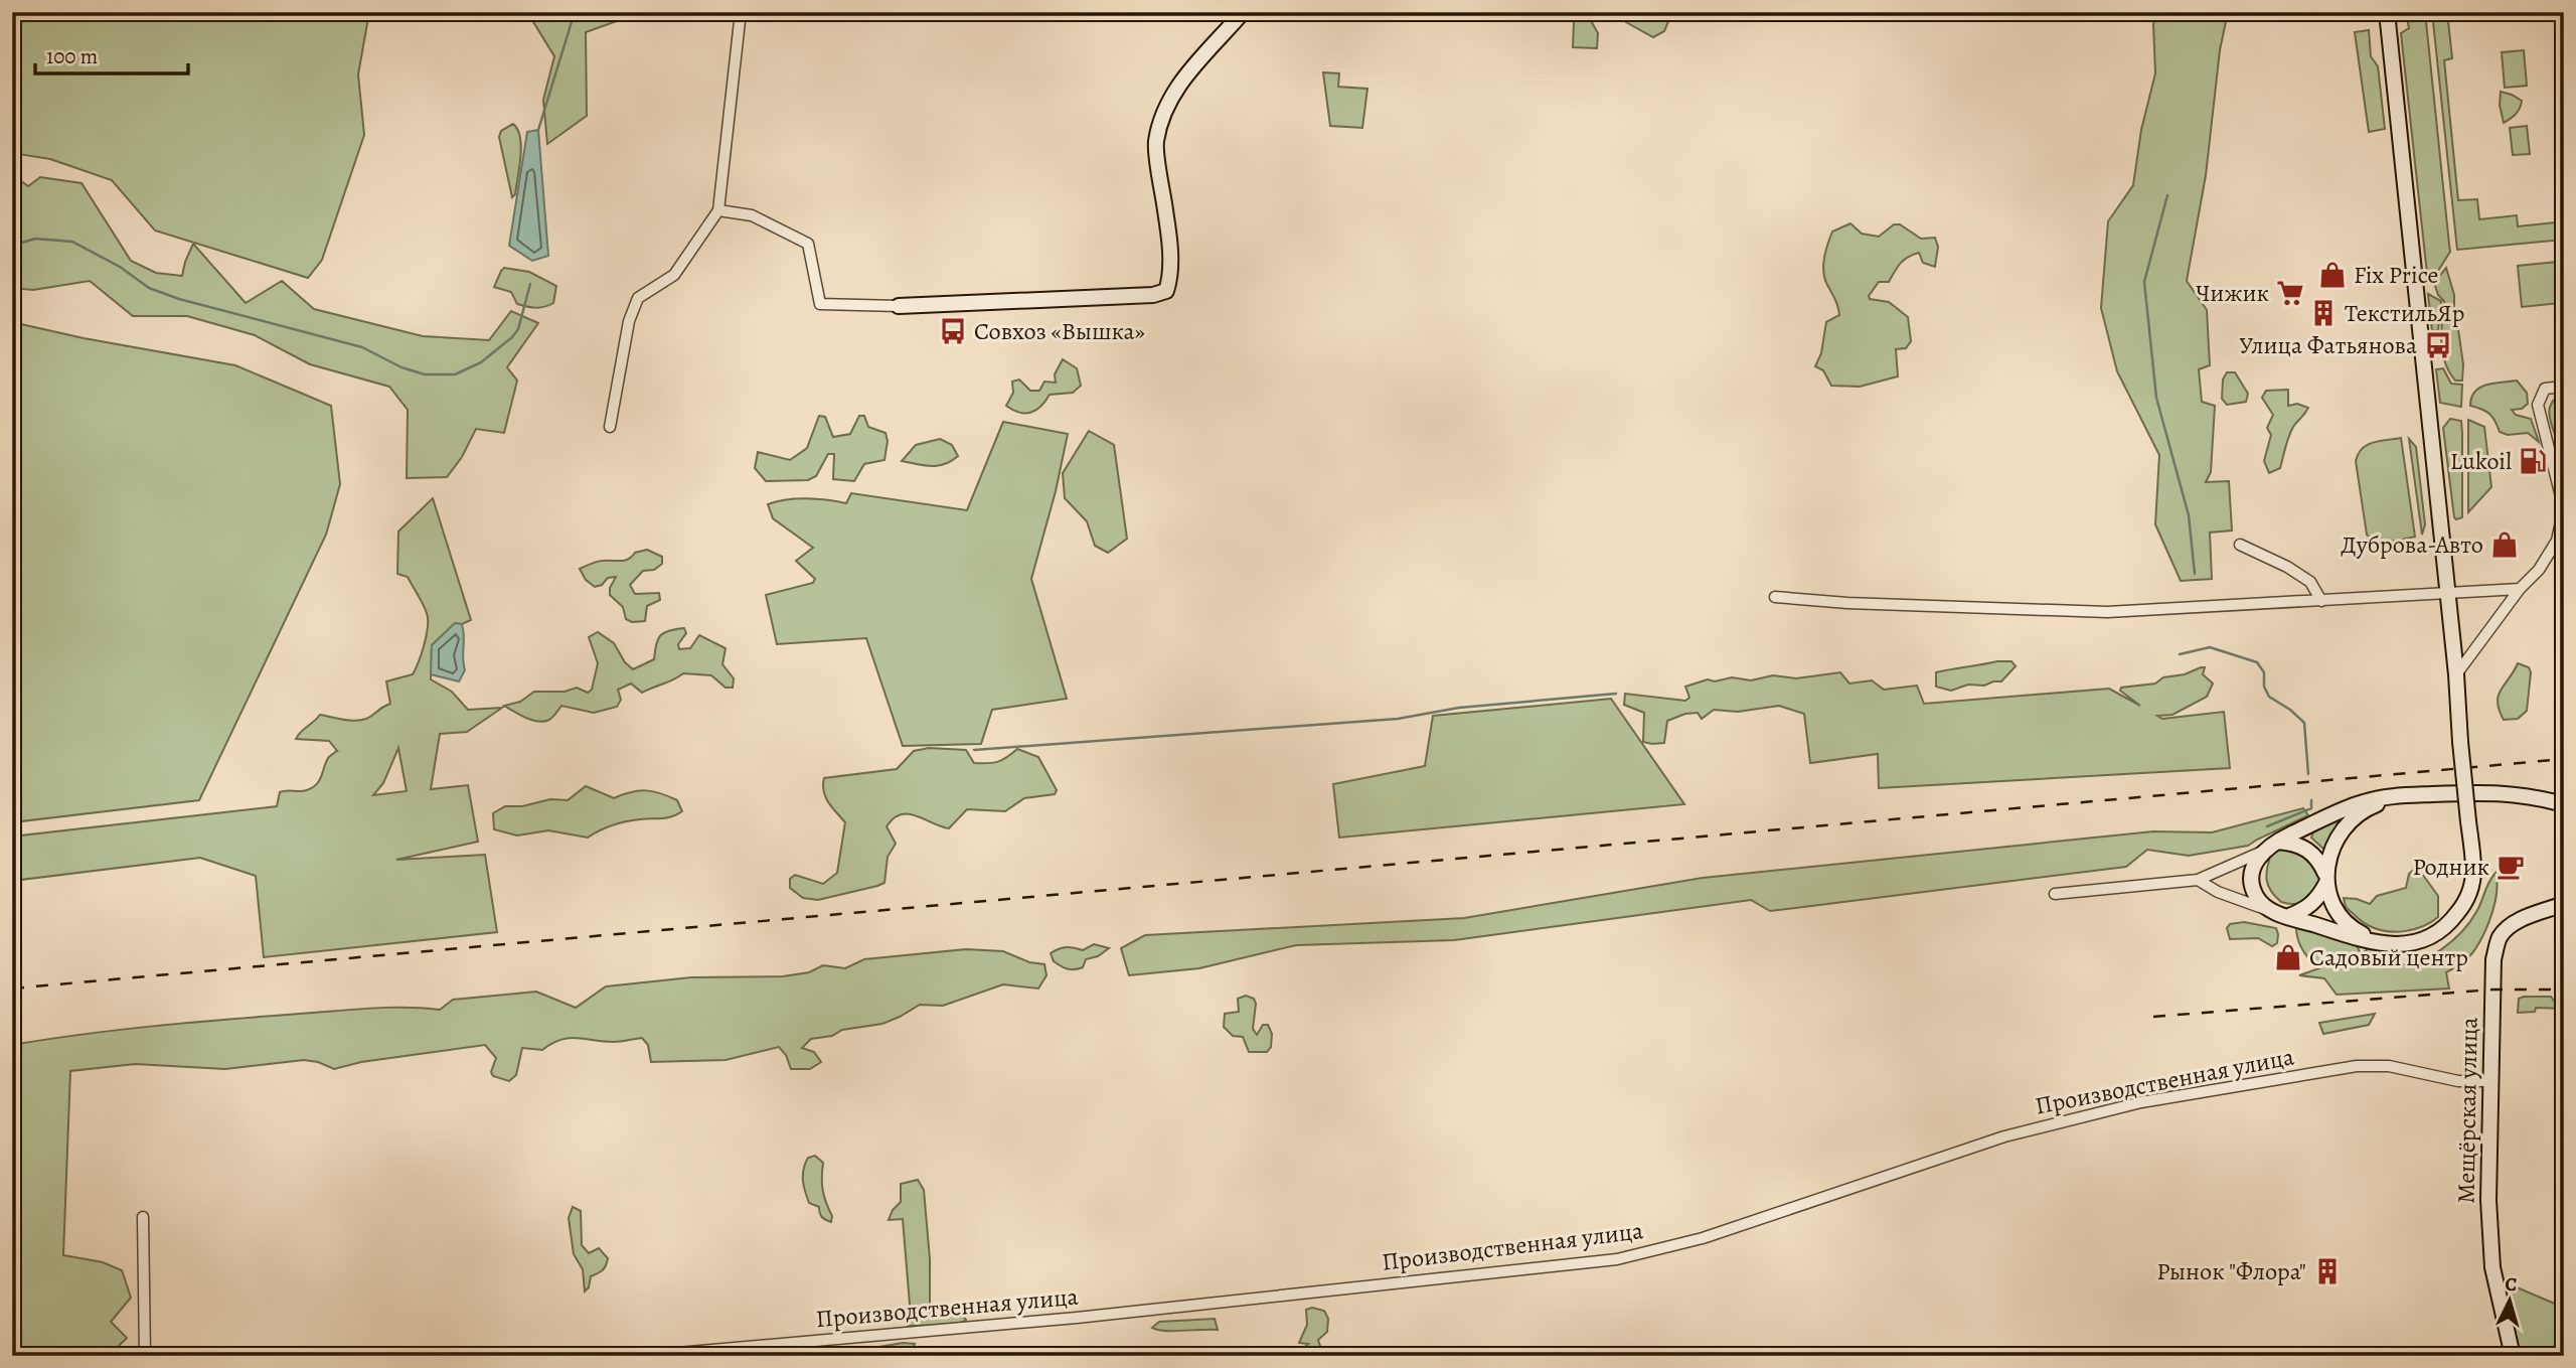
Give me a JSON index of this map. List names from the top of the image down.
{
  "streets": {
    "main road": ["Мещёрская улица"],
    "street": ["Производственная улица"]
  },
  "crossings": [
    ["Производственная улица", "Мещёрская улица"]
  ],
  "places": {
    "shop": ["Fix Price", "Дуброва-Авто", "Садовый центр"],
    "supermarket": ["Чижик"],
    "building": ["ТекстильЯр", "Рынок \"Флора\""],
    "bus stop": ["Совхоз «Вышка»", "Улица Фатьянова"],
    "fuel station": ["Lukoil"],
    "cafe": ["Родник"]
  },
  "scale_bar": "100 m",
  "north": "top"
}
